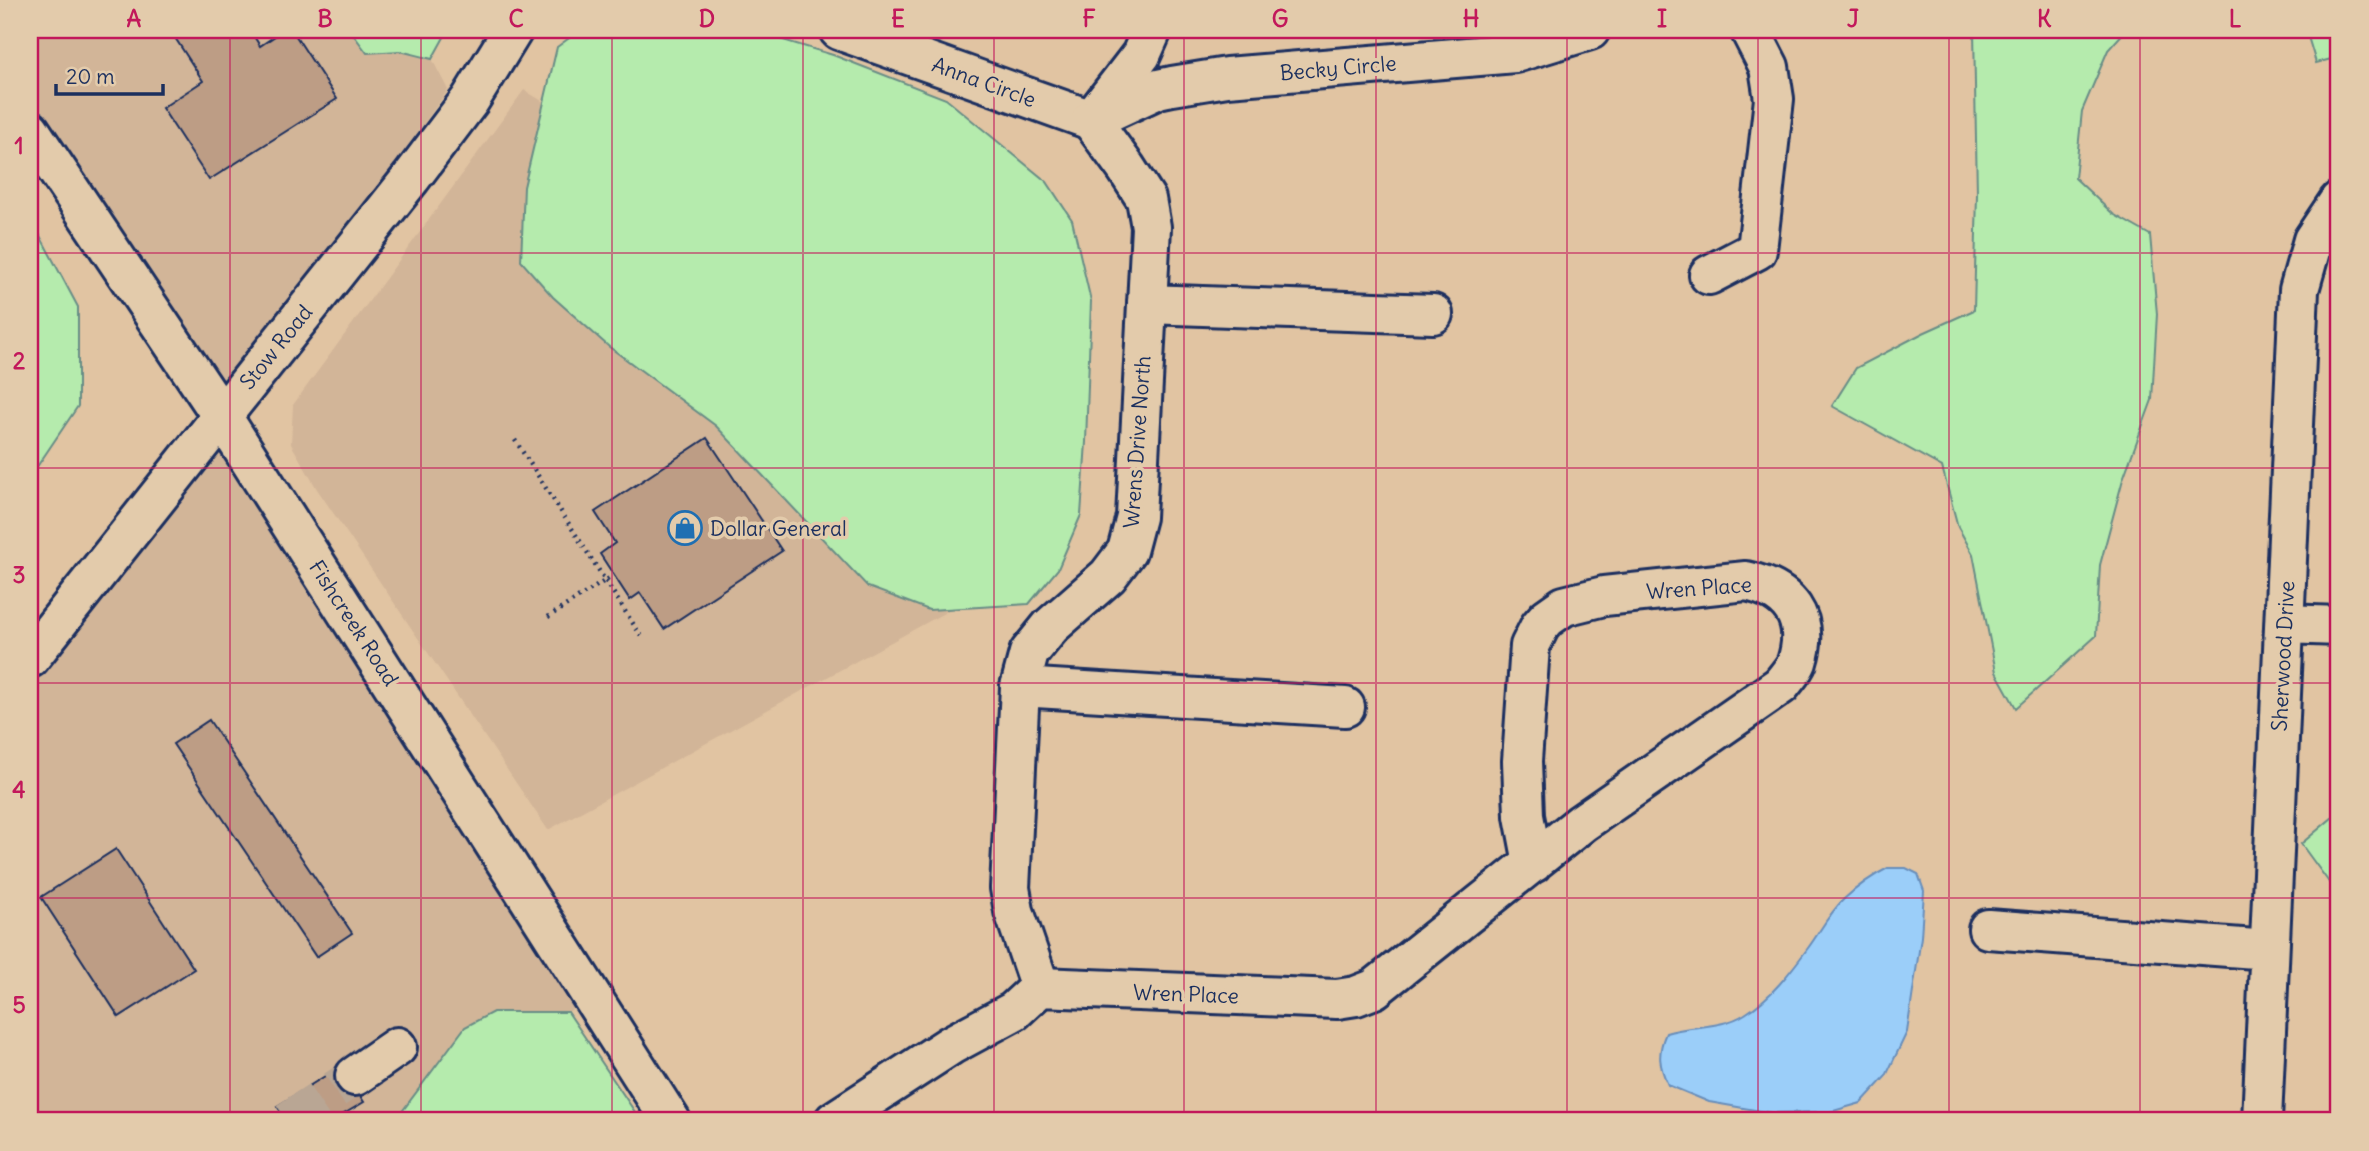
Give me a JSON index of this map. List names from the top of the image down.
{
  "streets": {
    "street": [
      "Becky Circle",
      "Anna Circle",
      "Stow Road",
      "Wrens Drive North",
      "Wren Place",
      "Fishcreek Road",
      "Sherwood Drive"
    ]
  },
  "crossings": [
    ["Becky Circle", "Anna Circle"],
    ["Becky Circle", "Wrens Drive North"],
    ["Anna Circle", "Wrens Drive North"],
    ["Stow Road", "Fishcreek Road"],
    ["Wrens Drive North", "Wren Place"]
  ],
  "places": {
    "shop": ["Dollar General"]
  },
  "scale_bar": "20 m",
  "grid": {
    "columns": [
      "A",
      "B",
      "C",
      "D",
      "E",
      "F",
      "G",
      "H",
      "I",
      "J",
      "K",
      "L"
    ],
    "rows": [
      "1",
      "2",
      "3",
      "4",
      "5"
    ]
  }
}
